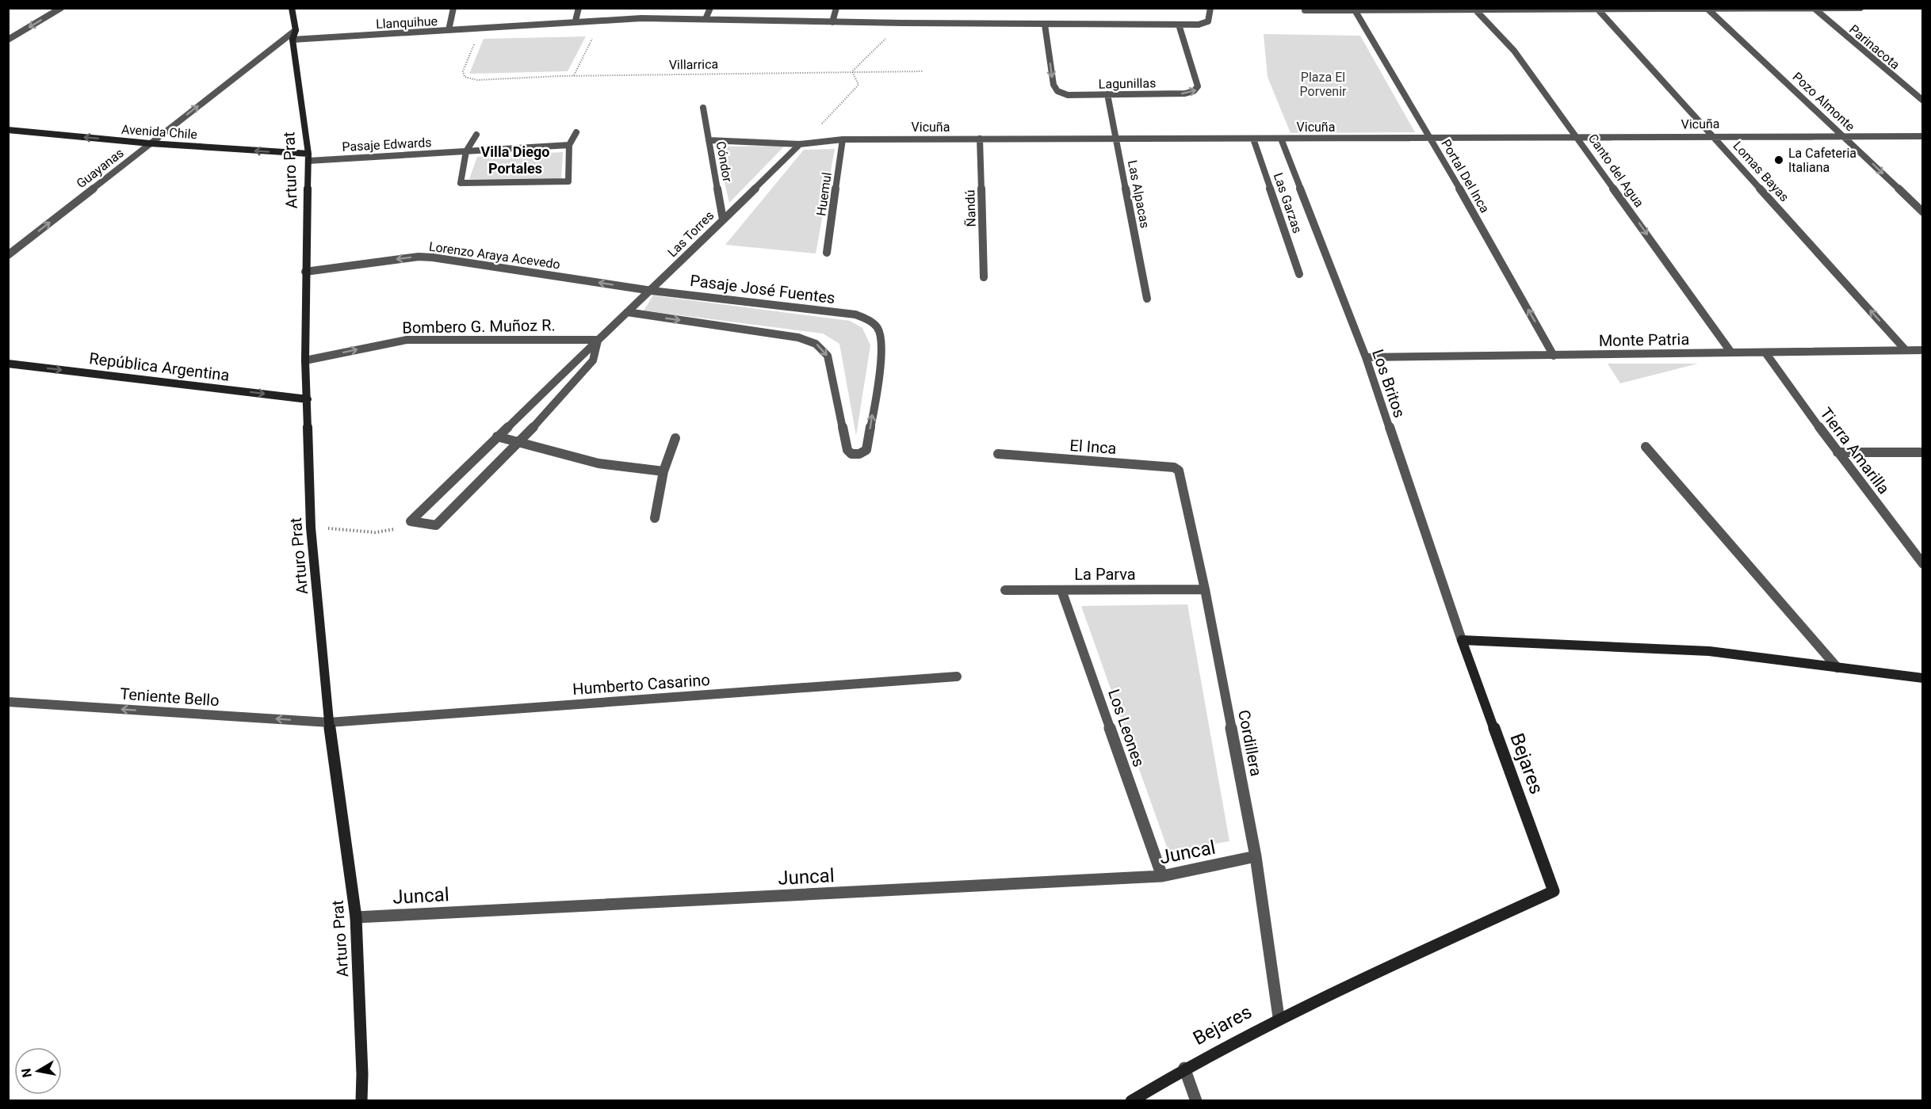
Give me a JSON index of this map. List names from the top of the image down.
{
  "streets": {
    "main road": [
      "Avenida Chile",
      "Arturo Prat",
      "República Argentina",
      "Bejares"
    ],
    "street": [
      "Llanquihue",
      "Parinacota",
      "Lagunillas",
      "Pozo Almonte",
      "Vicuña",
      "Pasaje Edwards",
      "Cóndor",
      "Guayanas",
      "Canto del Agua",
      "Lomas Bayas",
      "Portal Del Inca",
      "Huemul",
      "Las Alpacas",
      "Las Garzas",
      "Ñandú",
      "Las Torres",
      "Lorenzo Araya Acevedo",
      "Pasaje José Fuentes",
      "Bombero G. Muñoz R.",
      "Monte Patria",
      "Los Britos",
      "El Inca",
      "Tierra Amarilla",
      "La Parva",
      "Humberto Casarino",
      "Teniente Bello",
      "Los Leones",
      "Cordillera",
      "Juncal"
    ],
    "path": ["Villarrica"]
  },
  "crossings": [
    ["Llanquihue", "Villarrica"],
    ["Llanquihue", "Lagunillas"],
    ["Llanquihue", "Guayanas"],
    ["Llanquihue", "Arturo Prat"],
    ["Lagunillas", "Las Alpacas"],
    ["Pozo Almonte", "Vicuña"],
    ["Vicuña", "Cóndor"],
    ["Vicuña", "Canto del Agua"],
    ["Vicuña", "Lomas Bayas"],
    ["Vicuña", "Portal Del Inca"],
    ["Vicuña", "Huemul"],
    ["Vicuña", "Las Alpacas"],
    ["Vicuña", "Las Garzas"],
    ["Vicuña", "Ñandú"],
    ["Vicuña", "Las Torres"],
    ["Vicuña", "Los Britos"],
    ["Avenida Chile", "Pasaje Edwards"],
    ["Avenida Chile", "Guayanas"],
    ["Avenida Chile", "Arturo Prat"],
    ["Pasaje Edwards", "Arturo Prat"],
    ["Cóndor", "Las Torres"],
    ["Guayanas", "Arturo Prat"],
    ["Arturo Prat", "Lorenzo Araya Acevedo"],
    ["Arturo Prat", "Bombero G. Muñoz R."],
    ["Arturo Prat", "República Argentina"],
    ["Arturo Prat", "Humberto Casarino"],
    ["Arturo Prat", "Teniente Bello"],
    ["Arturo Prat", "Juncal"],
    ["Canto del Agua", "Monte Patria"],
    ["Lomas Bayas", "Monte Patria"],
    ["Portal Del Inca", "Monte Patria"],
    ["Las Torres", "Lorenzo Araya Acevedo"],
    ["Las Torres", "Pasaje José Fuentes"],
    ["Las Torres", "Bombero G. Muñoz R."],
    ["Lorenzo Araya Acevedo", "Pasaje José Fuentes"],
    ["Monte Patria", "Los Britos"],
    ["Monte Patria", "Tierra Amarilla"],
    ["Los Britos", "Bejares"],
    ["El Inca", "Cordillera"],
    ["La Parva", "Los Leones"],
    ["La Parva", "Cordillera"],
    ["Humberto Casarino", "Teniente Bello"],
    ["Los Leones", "Juncal"],
    ["Cordillera", "Bejares"],
    ["Cordillera", "Juncal"]
  ],
  "one_way": [
    "Pozo Almonte",
    "Avenida Chile",
    "Guayanas",
    "Canto del Agua",
    "Lomas Bayas",
    "Portal Del Inca",
    "Lorenzo Araya Acevedo",
    "Bombero G. Muñoz R.",
    "República Argentina",
    "Teniente Bello"
  ],
  "districts": ["Villa Diego Portales"],
  "parks": ["Plaza El Porvenir"],
  "places": ["La Cafeteria Italiana"],
  "north": "left"
}
